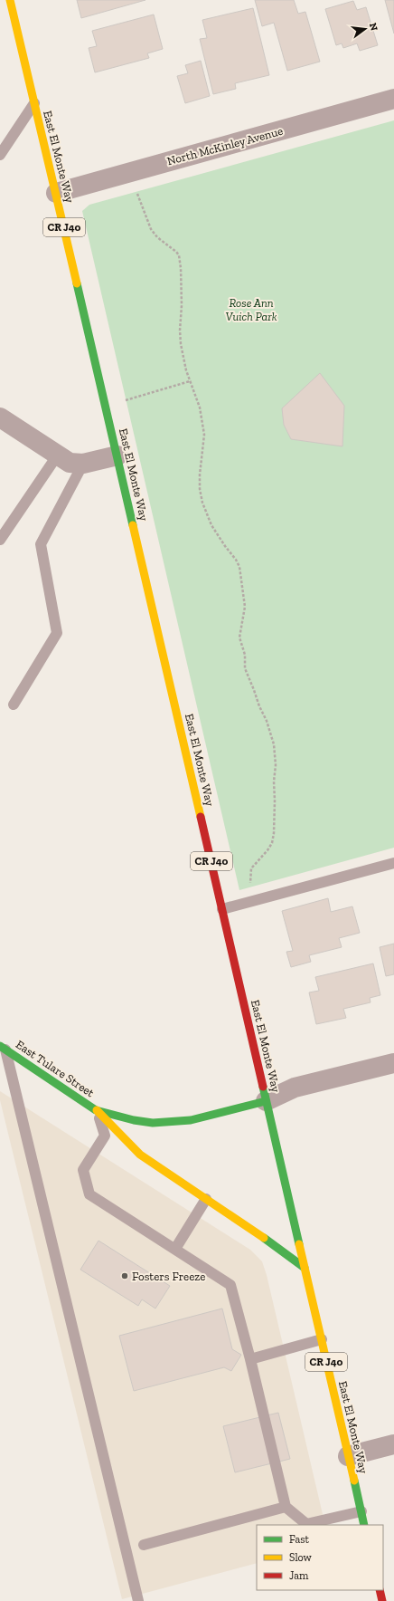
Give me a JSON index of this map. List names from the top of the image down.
{
  "streets": {
    "main road": ["East El Monte Way", "CR J40", "East Tulare Street"],
    "street": ["North McKinley Avenue"]
  },
  "crossings": [
    ["North McKinley Avenue", "East El Monte Way"]
  ],
  "parks": ["Rose Ann Vuich Park"],
  "places": ["Fosters Freeze"],
  "legend": ["Fast", "Slow", "Jam"],
  "north": "right"
}
